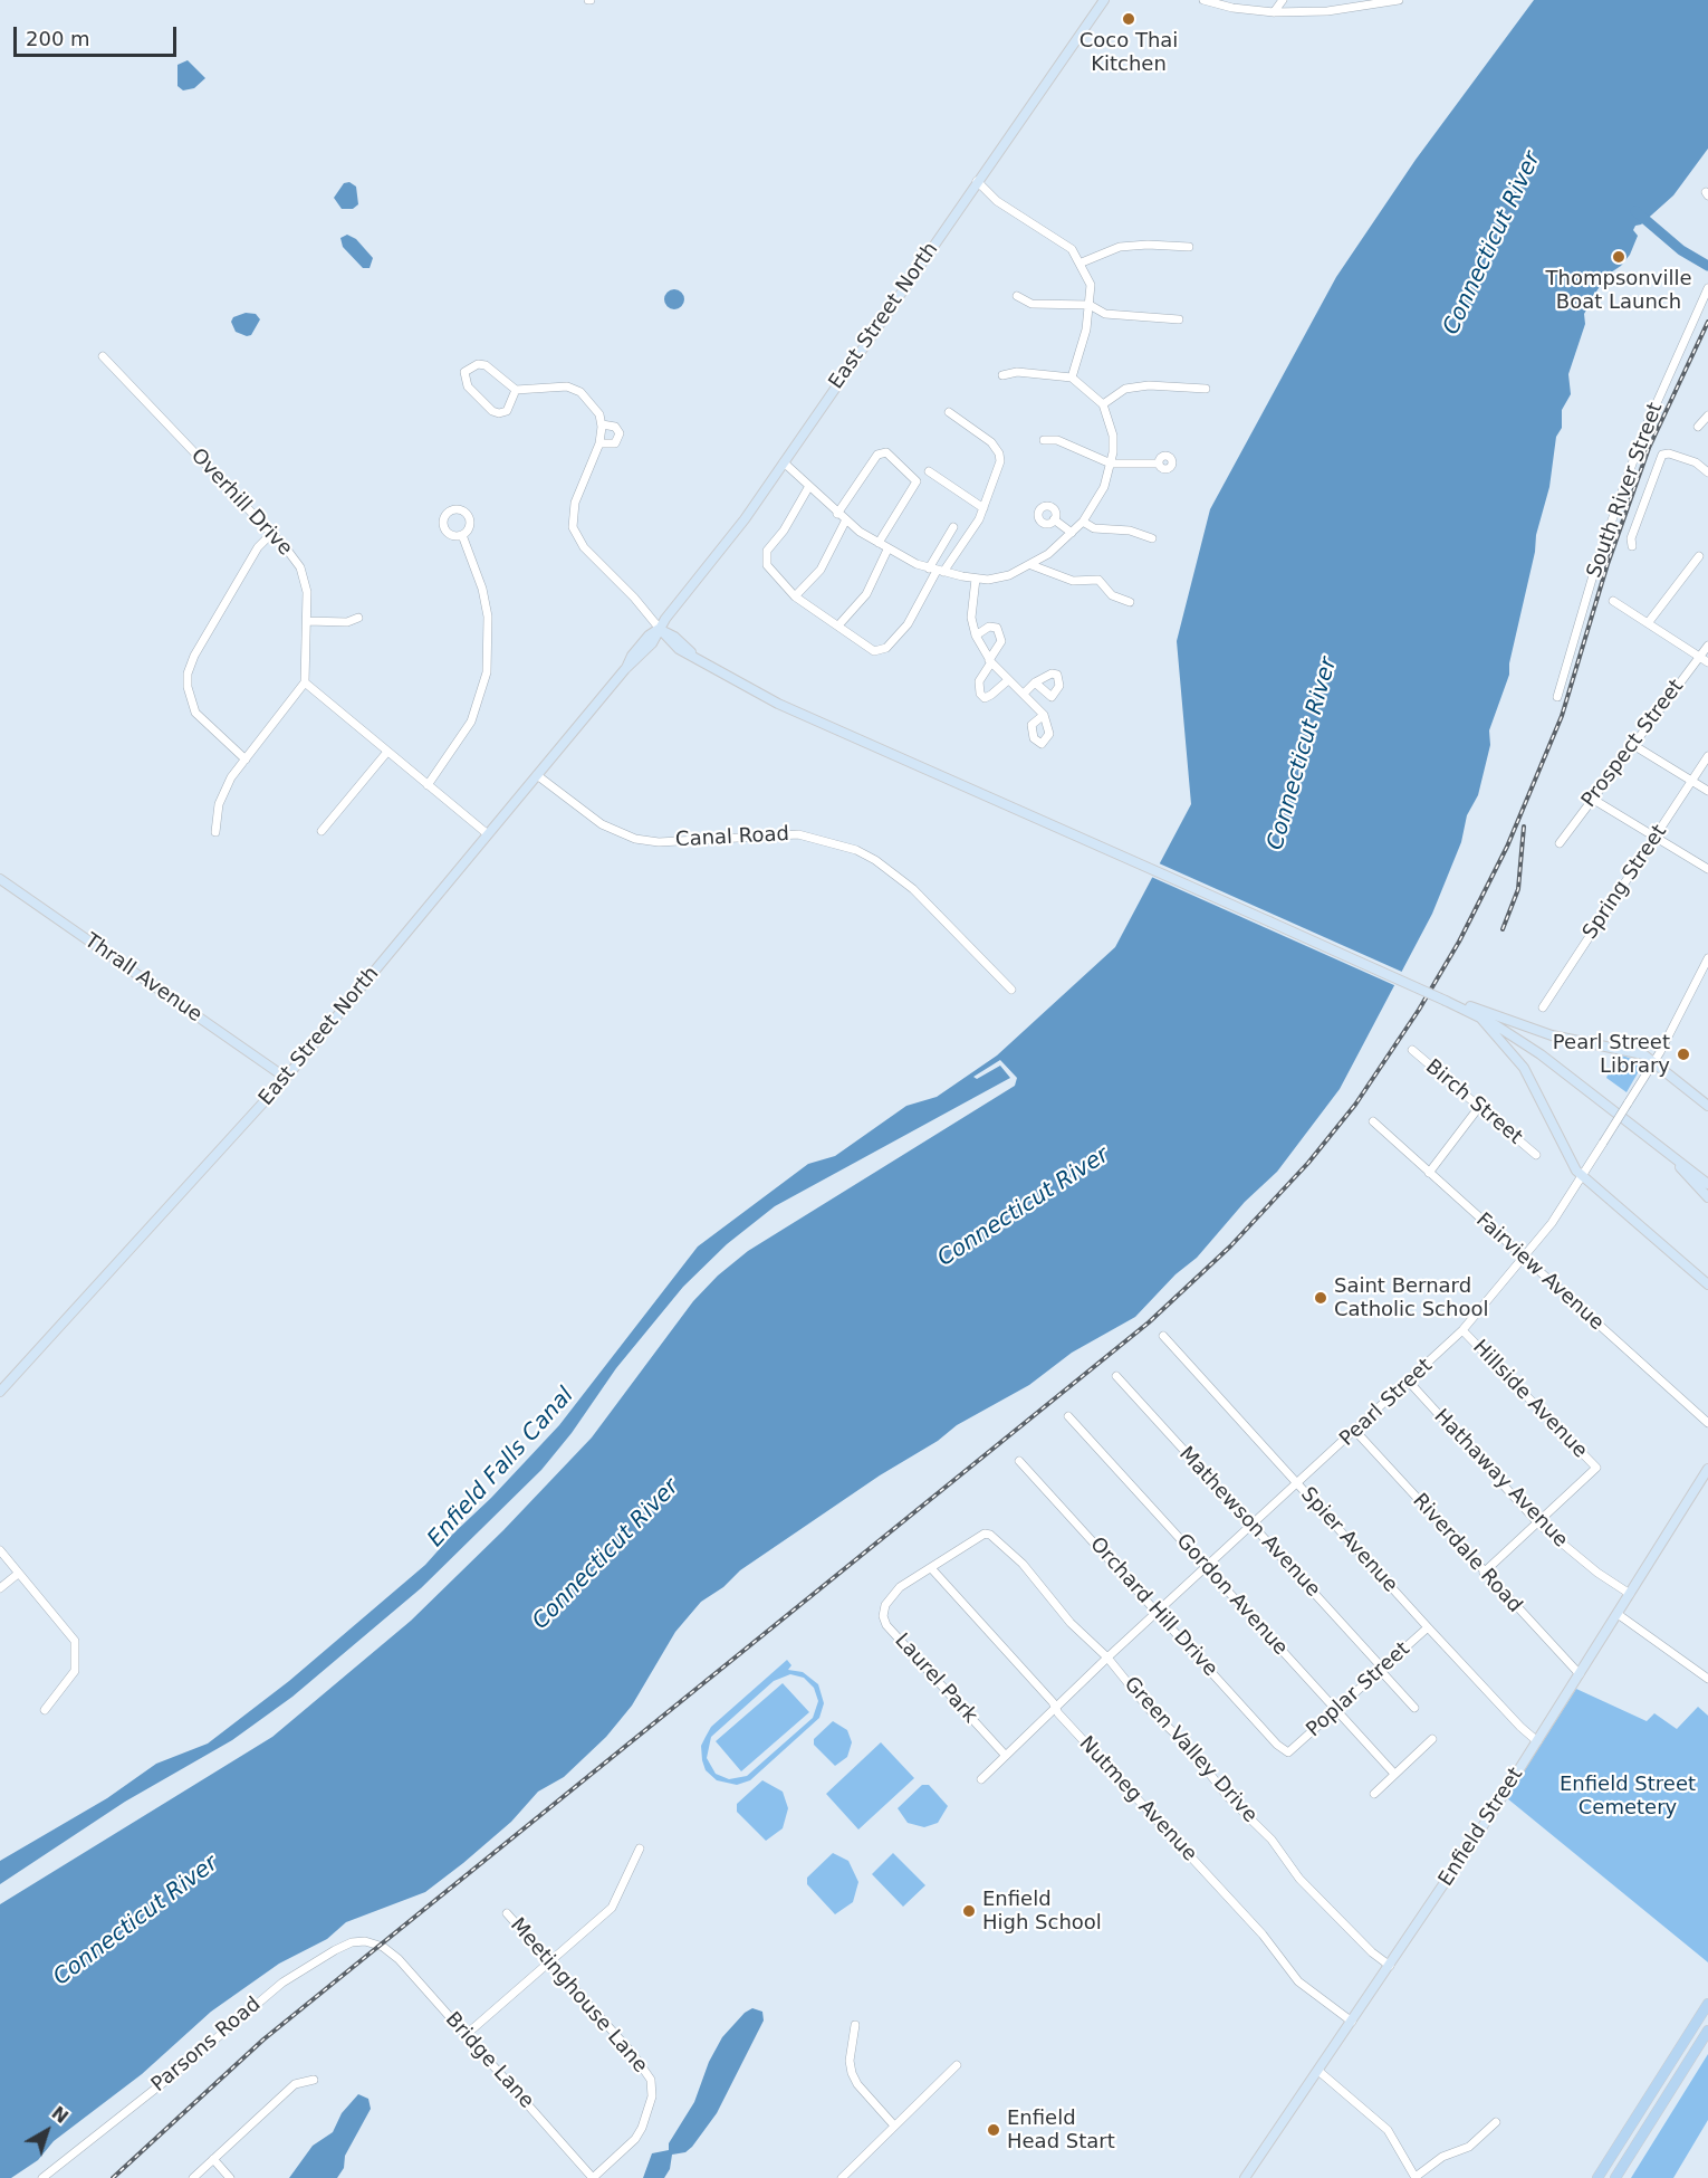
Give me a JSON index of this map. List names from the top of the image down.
{
  "streets": {
    "main road": ["East Street North", "Thrall Avenue", "Enfield Street"],
    "street": [
      "South River Street",
      "Overhill Drive",
      "Prospect Street",
      "Canal Road",
      "Spring Street",
      "Birch Street",
      "Fairview Avenue",
      "Hillside Avenue",
      "Pearl Street",
      "Hathaway Avenue",
      "Mathewson Avenue",
      "Spier Avenue",
      "Riverdale Road",
      "Gordon Avenue",
      "Orchard Hill Drive",
      "Laurel Park",
      "Poplar Street",
      "Green Valley Drive",
      "Nutmeg Avenue",
      "Meetinghouse Lane",
      "Parsons Road",
      "Bridge Lane"
    ]
  },
  "crossings": [
    ["East Street North", "Canal Road"],
    ["East Street North", "Thrall Avenue"],
    ["Fairview Avenue", "Pearl Street"],
    ["Hillside Avenue", "Pearl Street"],
    ["Hillside Avenue", "Hathaway Avenue"],
    ["Pearl Street", "Hathaway Avenue"],
    ["Pearl Street", "Mathewson Avenue"],
    ["Pearl Street", "Spier Avenue"],
    ["Pearl Street", "Riverdale Road"],
    ["Pearl Street", "Gordon Avenue"],
    ["Pearl Street", "Orchard Hill Drive"],
    ["Pearl Street", "Laurel Park"],
    ["Pearl Street", "Green Valley Drive"],
    ["Pearl Street", "Nutmeg Avenue"],
    ["Hathaway Avenue", "Enfield Street"],
    ["Mathewson Avenue", "Poplar Street"],
    ["Spier Avenue", "Poplar Street"],
    ["Spier Avenue", "Enfield Street"],
    ["Riverdale Road", "Enfield Street"],
    ["Gordon Avenue", "Poplar Street"],
    ["Orchard Hill Drive", "Poplar Street"],
    ["Laurel Park", "Green Valley Drive"],
    ["Laurel Park", "Nutmeg Avenue"],
    ["Green Valley Drive", "Enfield Street"],
    ["Nutmeg Avenue", "Enfield Street"],
    ["Meetinghouse Lane", "Bridge Lane"],
    ["Parsons Road", "Bridge Lane"]
  ],
  "water": ["Connecticut River", "Enfield Falls Canal"],
  "parks": ["Enfield Street Cemetery"],
  "places": [
    "Coco Thai Kitchen",
    "Thompsonville Boat Launch",
    "Pearl Street Library",
    "Saint Bernard Catholic School",
    "Enfield High School",
    "Enfield Head Start"
  ],
  "scale_bar": "200 m",
  "north": "top right"
}
